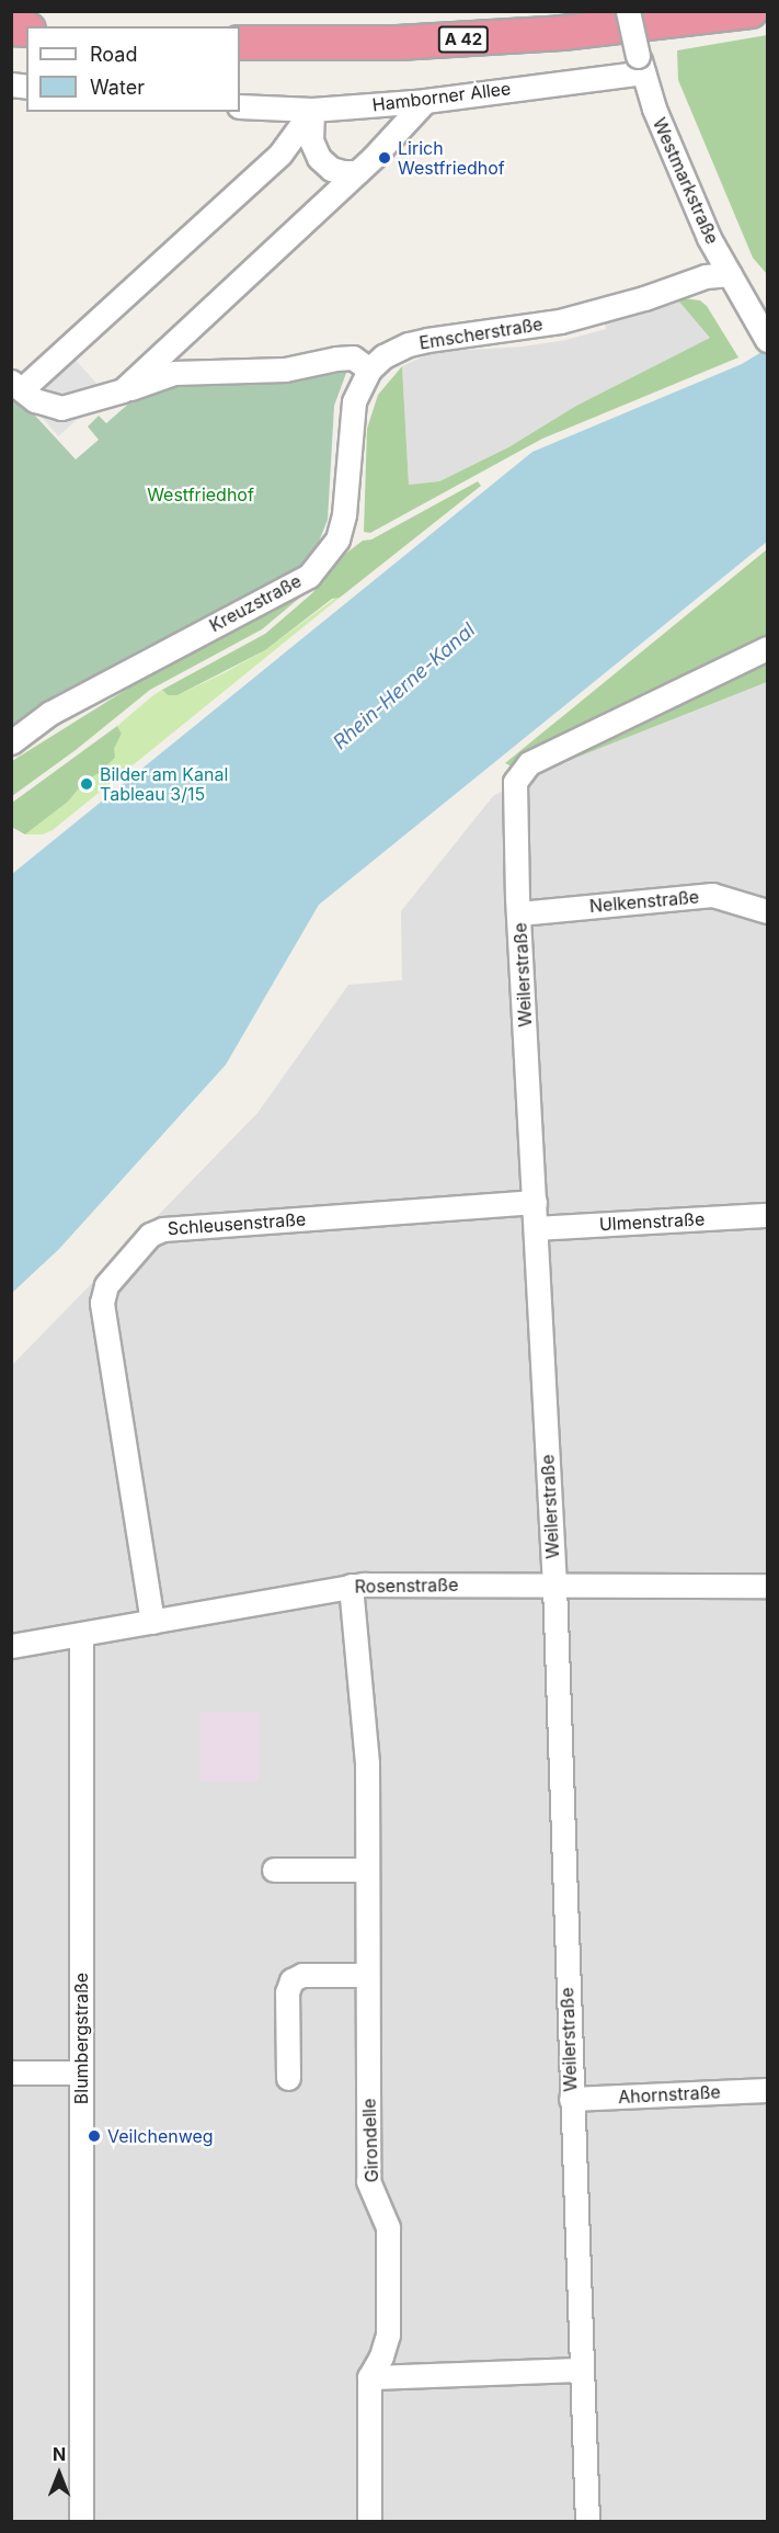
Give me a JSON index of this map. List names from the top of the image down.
{
  "streets": {
    "highway": ["A 42"],
    "street": [
      "Hamborner Allee",
      "Westmarkstraße",
      "Emscherstraße",
      "Kreuzstraße",
      "Nelkenstraße",
      "Weilerstraße",
      "Ulmenstraße",
      "Schleusenstraße",
      "Rosenstraße",
      "Blumbergstraße",
      "Ahornstraße",
      "Girondelle"
    ]
  },
  "crossings": [
    ["Hamborner Allee", "Westmarkstraße"],
    ["Westmarkstraße", "Emscherstraße"],
    ["Emscherstraße", "Kreuzstraße"],
    ["Nelkenstraße", "Weilerstraße"],
    ["Weilerstraße", "Ulmenstraße"],
    ["Weilerstraße", "Schleusenstraße"],
    ["Weilerstraße", "Rosenstraße"],
    ["Weilerstraße", "Ahornstraße"],
    ["Schleusenstraße", "Rosenstraße"],
    ["Rosenstraße", "Blumbergstraße"],
    ["Rosenstraße", "Girondelle"]
  ],
  "water": ["Rhein-Herne-Kanal"],
  "parks": ["Westfriedhof"],
  "places": ["Lirich Westfriedhof", "Bilder am Kanal Tableau 3/15", "Veilchenweg"],
  "legend": ["Road", "Water"],
  "north": "top"
}
